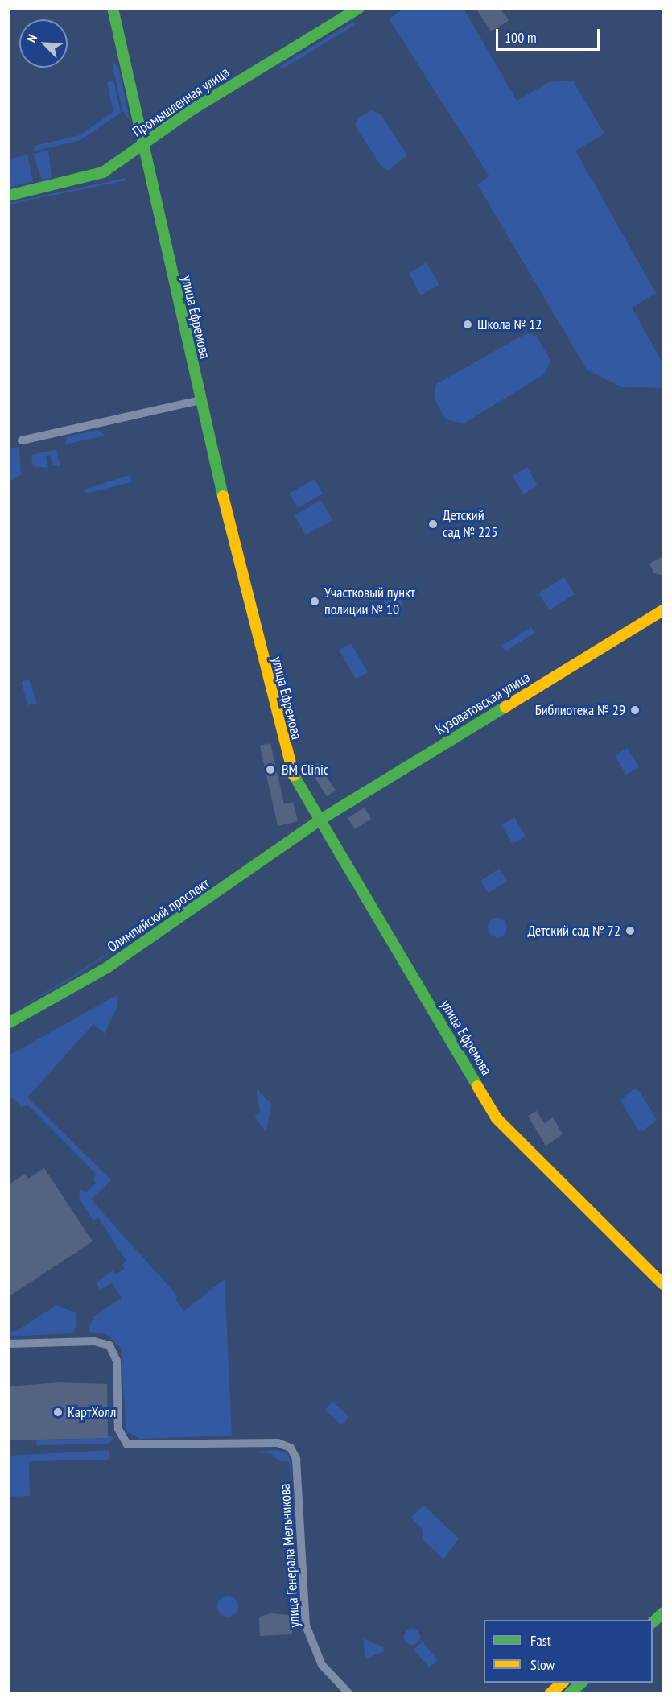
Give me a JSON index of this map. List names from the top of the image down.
{
  "streets": {
    "street": [
      "Промышленная улица",
      "улица Ефремова",
      "Кузоватовская улица",
      "Олимпийский проспект",
      "улица Генерала Мельникова"
    ]
  },
  "crossings": [
    ["Промышленная улица", "улица Ефремова"],
    ["улица Ефремова", "Кузоватовская улица"],
    ["улица Ефремова", "Олимпийский проспект"],
    ["Кузоватовская улица", "Олимпийский проспект"]
  ],
  "places": [
    "Школа № 12",
    "Детский сад № 225",
    "Участковый пункт полиции № 10",
    "Библиотека № 29",
    "BM Clinic",
    "Детский сад № 72",
    "КартХолл"
  ],
  "legend": ["Fast", "Slow"],
  "scale_bar": "100 m",
  "north": "top left"
}
